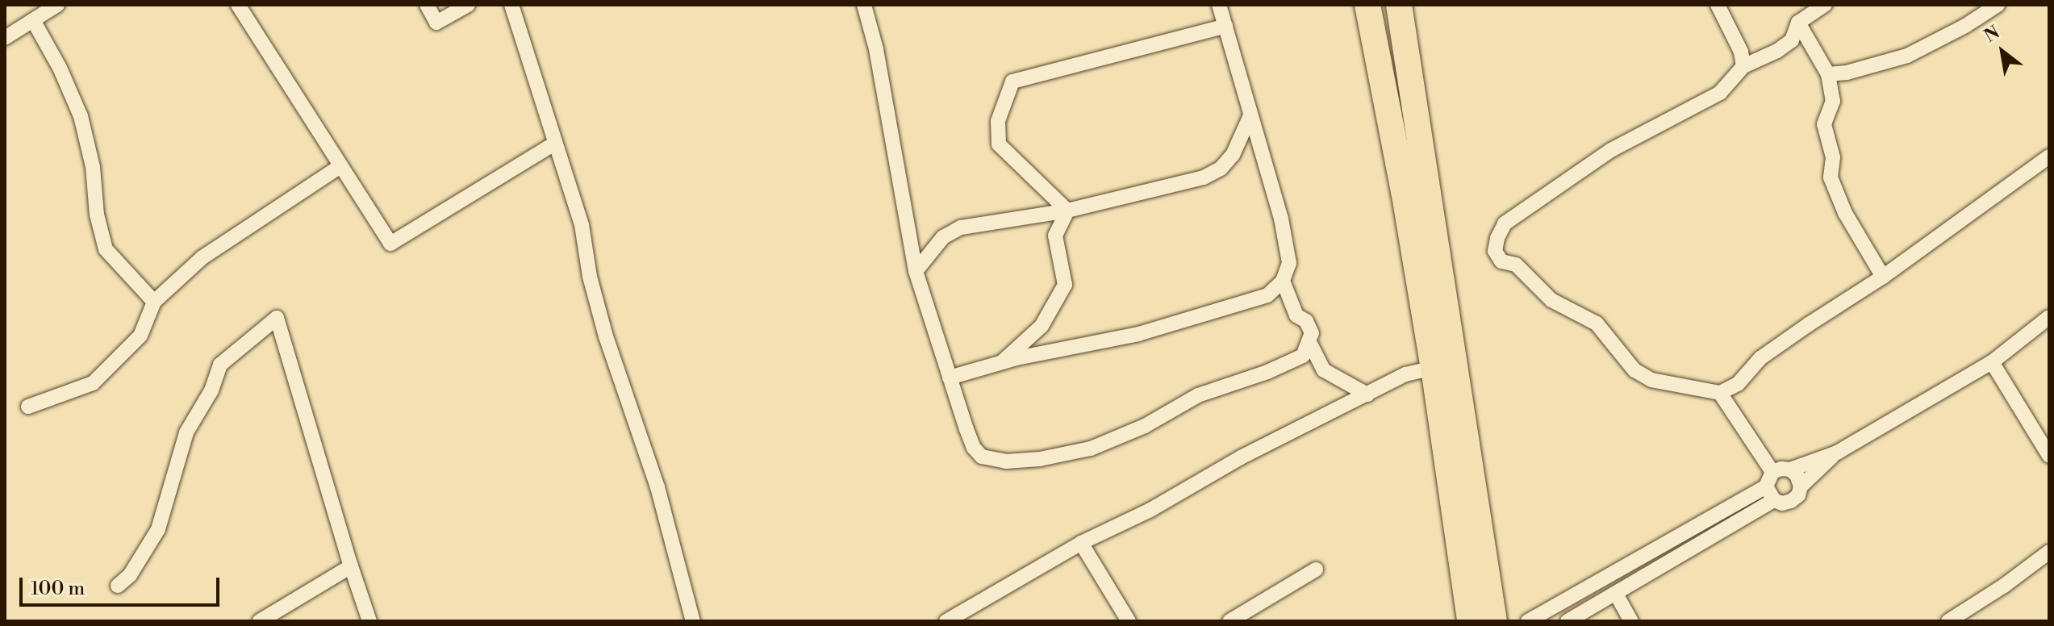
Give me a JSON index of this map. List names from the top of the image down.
{
  "scale_bar": "100 m",
  "north": "top left"
}
